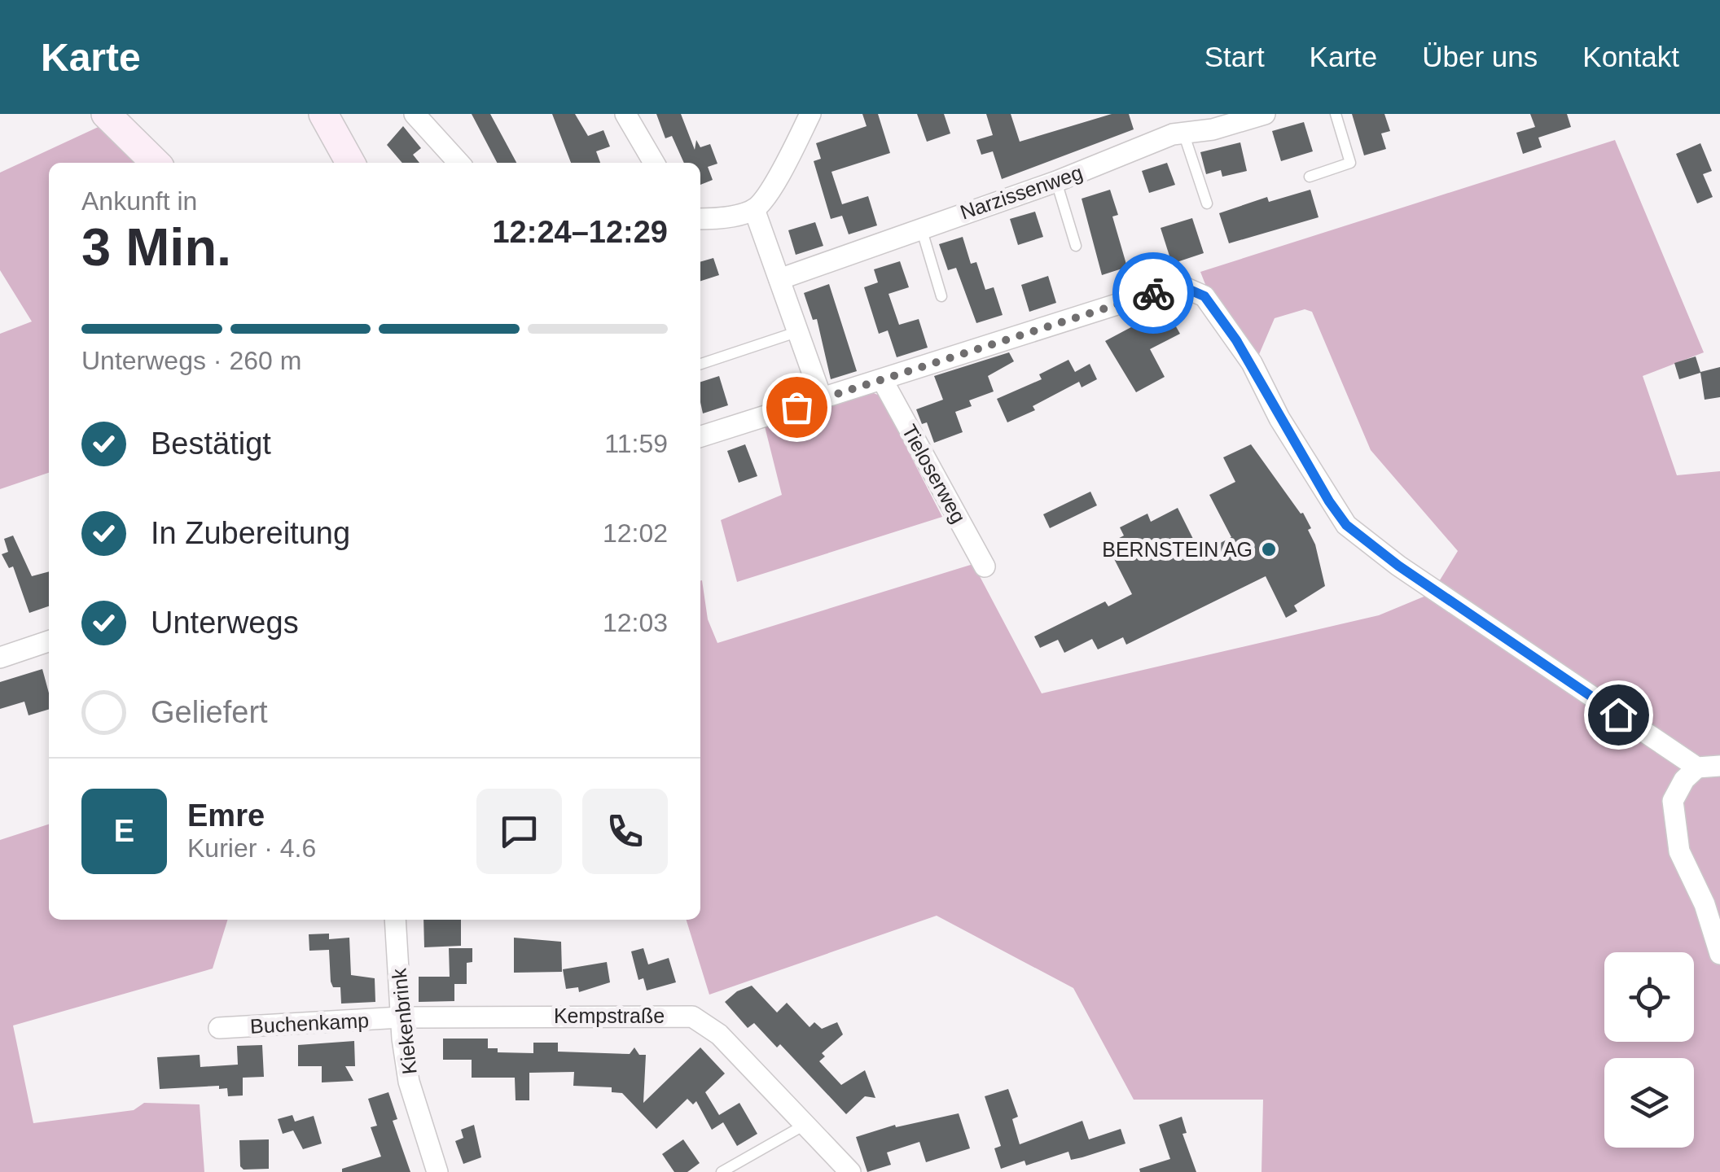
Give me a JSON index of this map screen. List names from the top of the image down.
{
  "streets": {
    "street": [
      "Narzissenweg",
      "Tieloserweg",
      "Kempstraße",
      "Kiekenbrink",
      "Buchenkamp"
    ]
  },
  "crossings": [
    ["Kempstraße", "Kiekenbrink"],
    ["Kempstraße", "Buchenkamp"],
    ["Kiekenbrink", "Buchenkamp"]
  ],
  "places": ["BERNSTEIN AG"],
  "page": {
    "header": "Karte",
    "nav": [
      "Start",
      "Karte",
      "Über uns",
      "Kontakt"
    ],
    "heading": ["3 Min.", "Ankunft in", "12:24–12:29"],
    "panel": ["Emre", "Kurier · 4.6"],
    "bar": "Unterwegs · 260 m",
    "list": [
      ["Bestätigt", "11:59"],
      ["In Zubereitung", "12:02"],
      ["Unterwegs", "12:03"],
      "Geliefert"
    ],
    "round": "E"
  }
}
